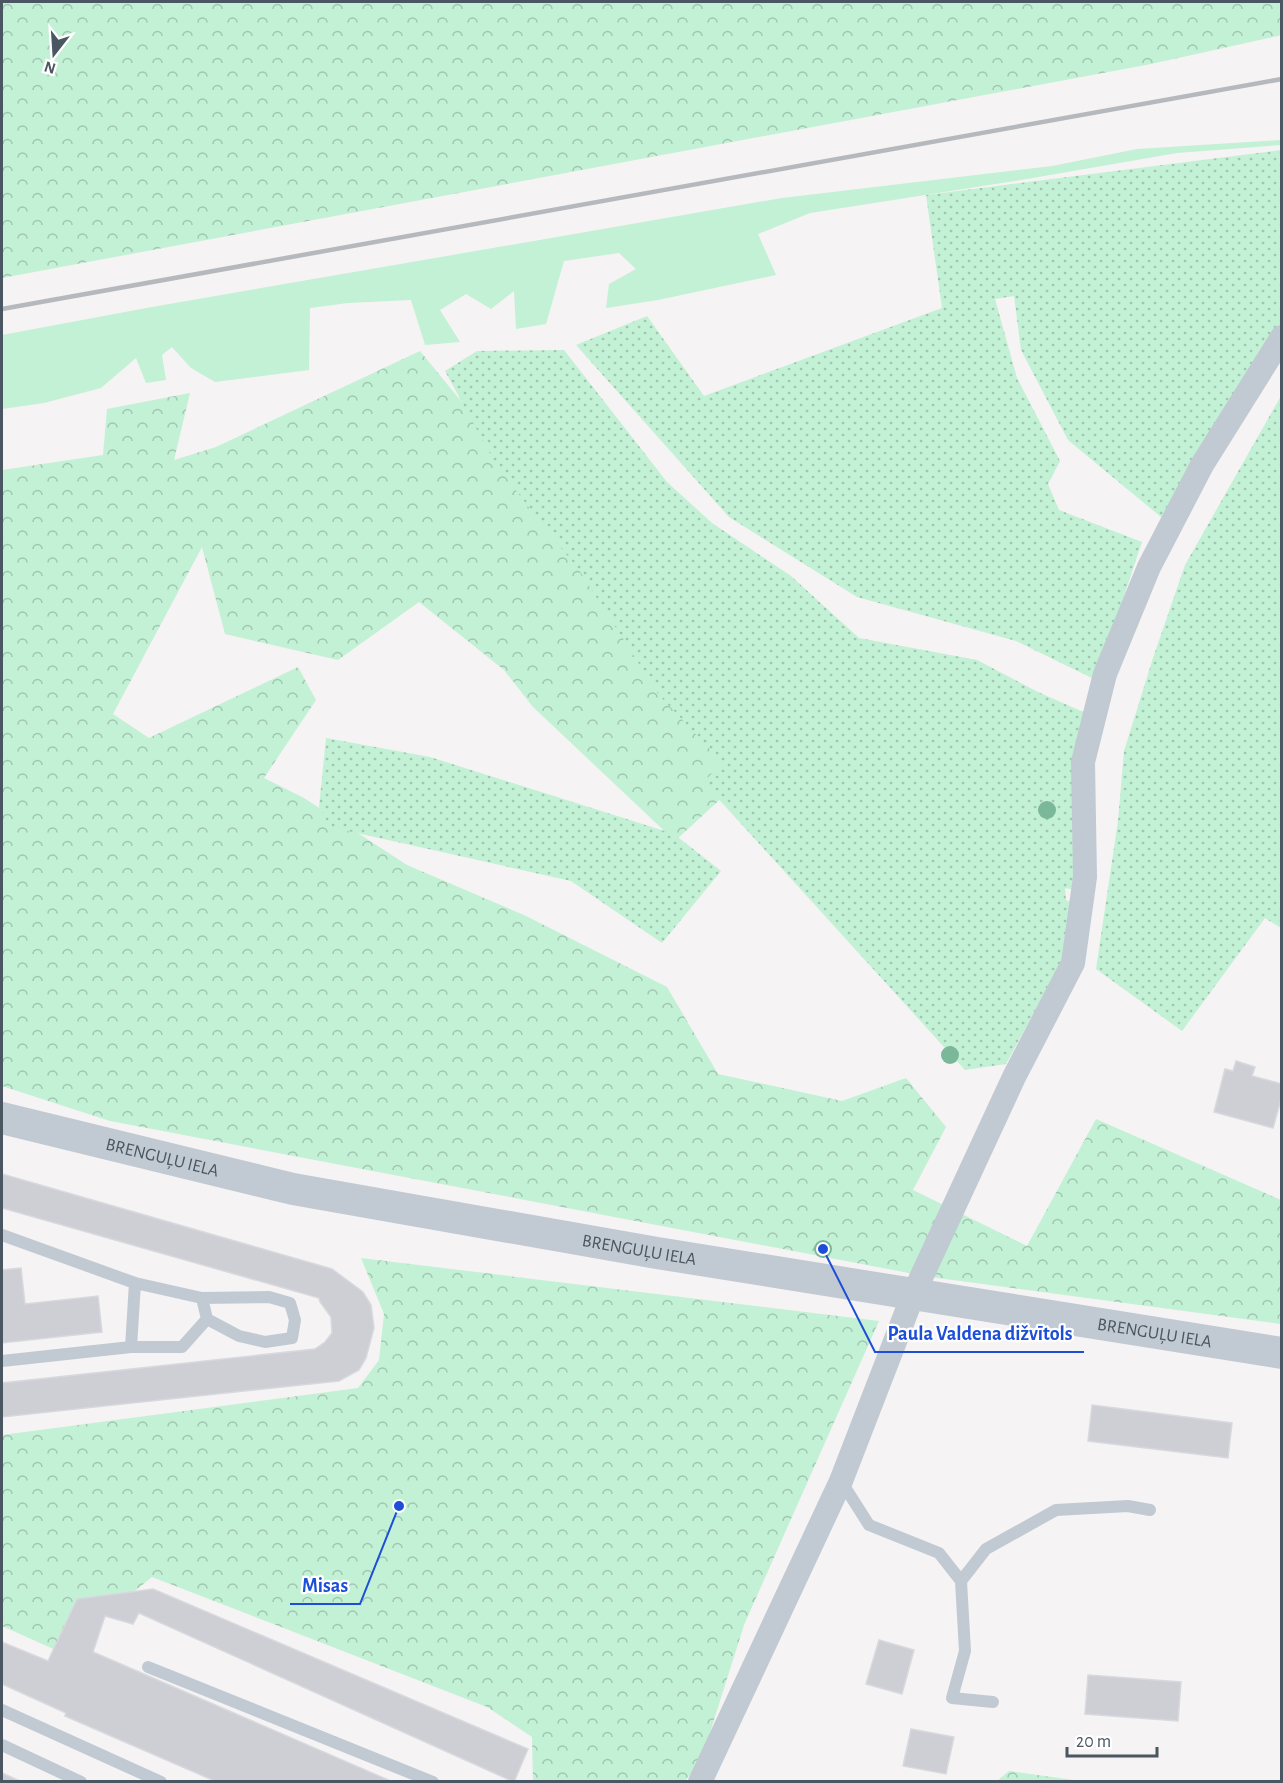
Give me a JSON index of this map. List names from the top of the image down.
{
  "streets": {
    "street": ["BRENGUĻU IELA"]
  },
  "places": ["Paula Valdena dižvītols", "Misas"],
  "scale_bar": "20 m",
  "north": "bottom"
}
